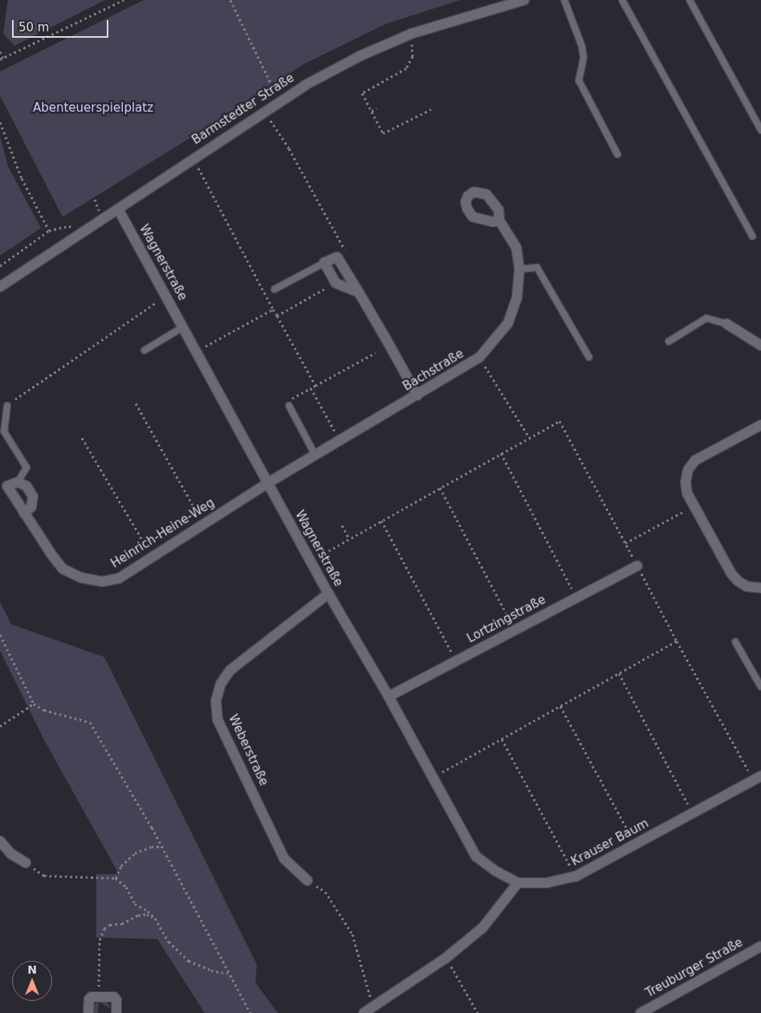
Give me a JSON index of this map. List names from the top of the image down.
{
  "streets": {
    "street": [
      "Barmstedter Straße",
      "Wagnerstraße",
      "Bachstraße",
      "Heinrich-Heine-Weg",
      "Lortzingstraße",
      "Weberstraße",
      "Krauser Baum",
      "Treuburger Straße"
    ]
  },
  "crossings": [
    ["Barmstedter Straße", "Wagnerstraße"],
    ["Wagnerstraße", "Bachstraße"],
    ["Wagnerstraße", "Heinrich-Heine-Weg"],
    ["Wagnerstraße", "Lortzingstraße"],
    ["Wagnerstraße", "Weberstraße"],
    ["Wagnerstraße", "Krauser Baum"],
    ["Bachstraße", "Heinrich-Heine-Weg"]
  ],
  "parks": ["Abenteuerspielplatz"],
  "scale_bar": "50 m",
  "north": "top"
}
